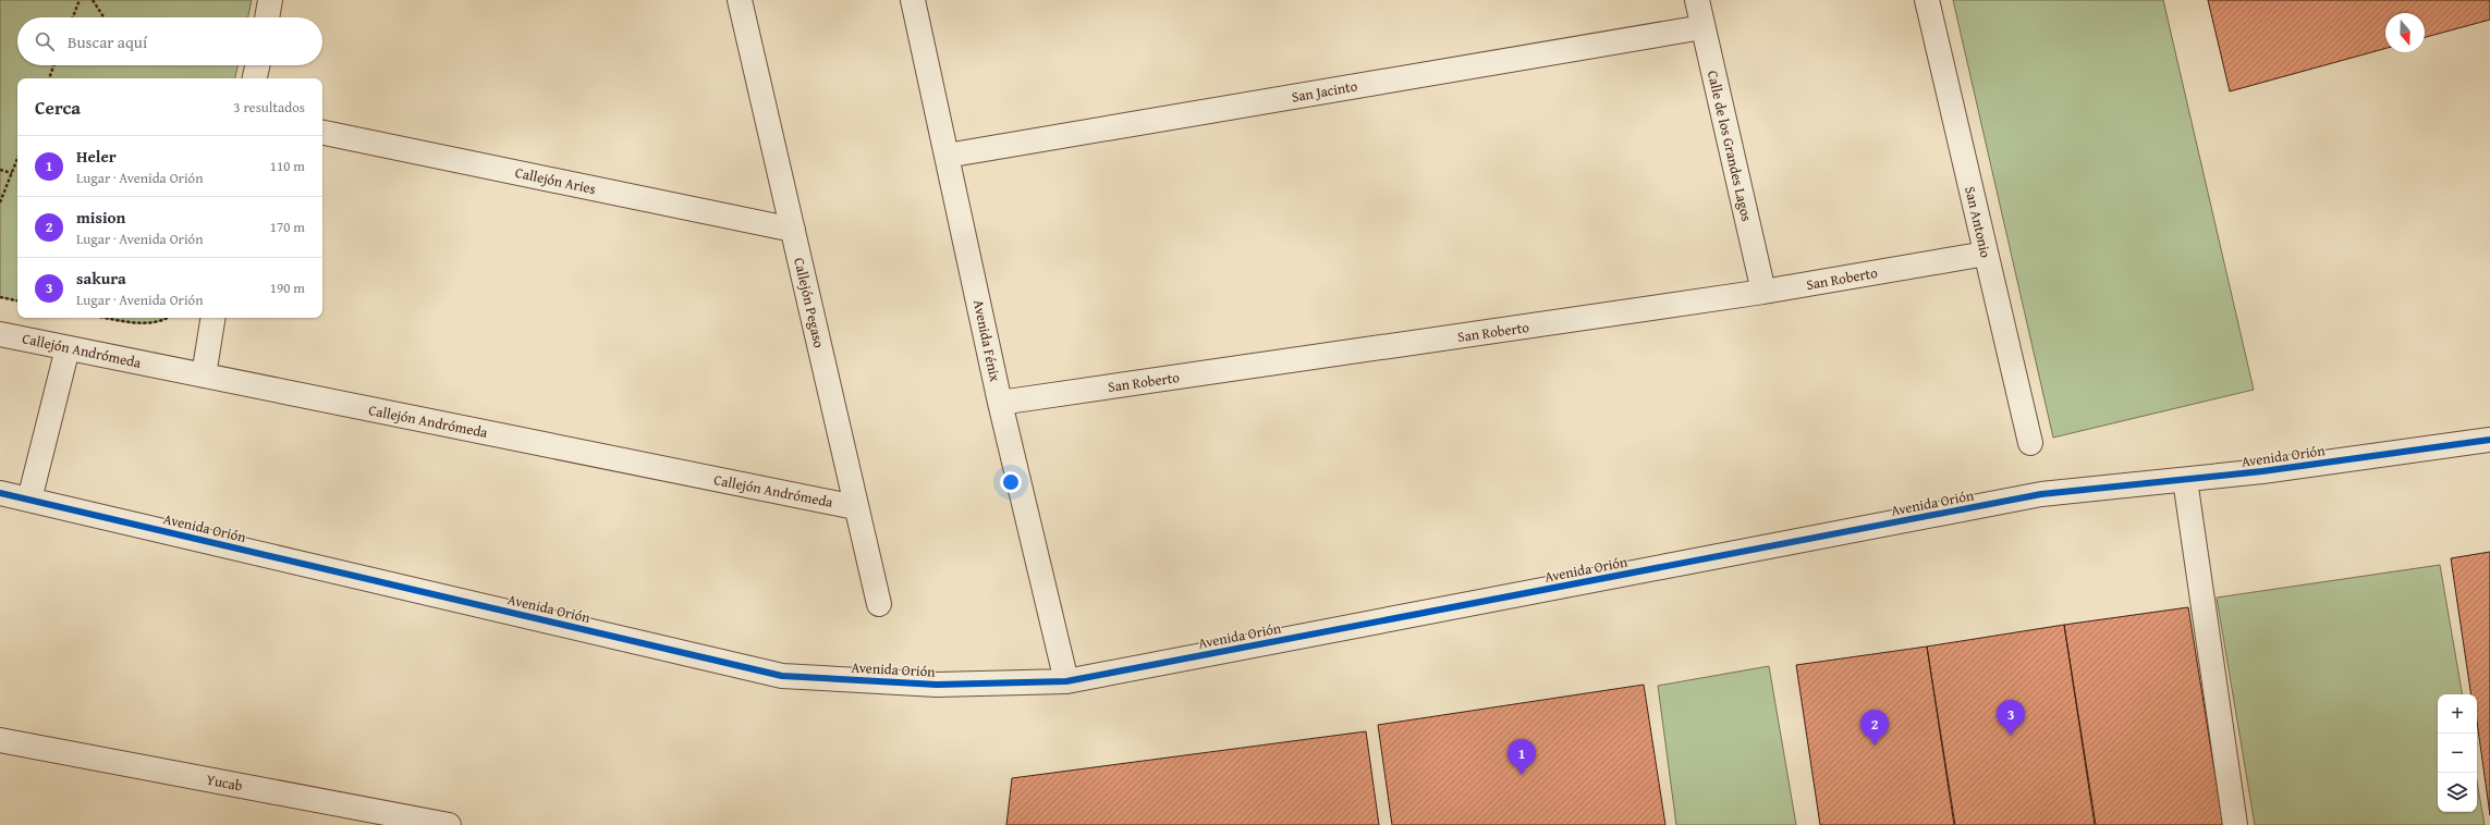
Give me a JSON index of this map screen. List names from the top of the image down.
{
  "streets": {
    "street": [
      "San Jacinto",
      "Calle de los Grandes Lagos",
      "Callejón Aries",
      "San Antonio",
      "San Roberto",
      "Callejón Pegaso",
      "Avenida Fénix",
      "Callejón Andrómeda",
      "Avenida Orión",
      "Yucab"
    ]
  },
  "crossings": [
    ["San Jacinto", "Calle de los Grandes Lagos"],
    ["San Jacinto", "Avenida Fénix"],
    ["Calle de los Grandes Lagos", "San Roberto"],
    ["Callejón Aries", "Callejón Pegaso"],
    ["San Antonio", "San Roberto"],
    ["San Roberto", "Avenida Fénix"],
    ["Callejón Pegaso", "Callejón Andrómeda"],
    ["Avenida Fénix", "Avenida Orión"]
  ],
  "north": "bottom",
  "page": {
    "search": "Buscar aquí",
    "heading": ["Cerca", "3 resultados"],
    "list": [
      {
        "mark": "1",
        "name": "Heler",
        "note": "Lugar · Avenida Orión",
        "value": "110 m"
      },
      {
        "mark": "2",
        "name": "mision",
        "note": "Lugar · Avenida Orión",
        "value": "170 m"
      },
      {
        "mark": "3",
        "name": "sakura",
        "note": "Lugar · Avenida Orión",
        "value": "190 m"
      }
    ],
    "map_buttons": ["+", "−"],
    "pins": ["3", "2", "1"]
  }
}
